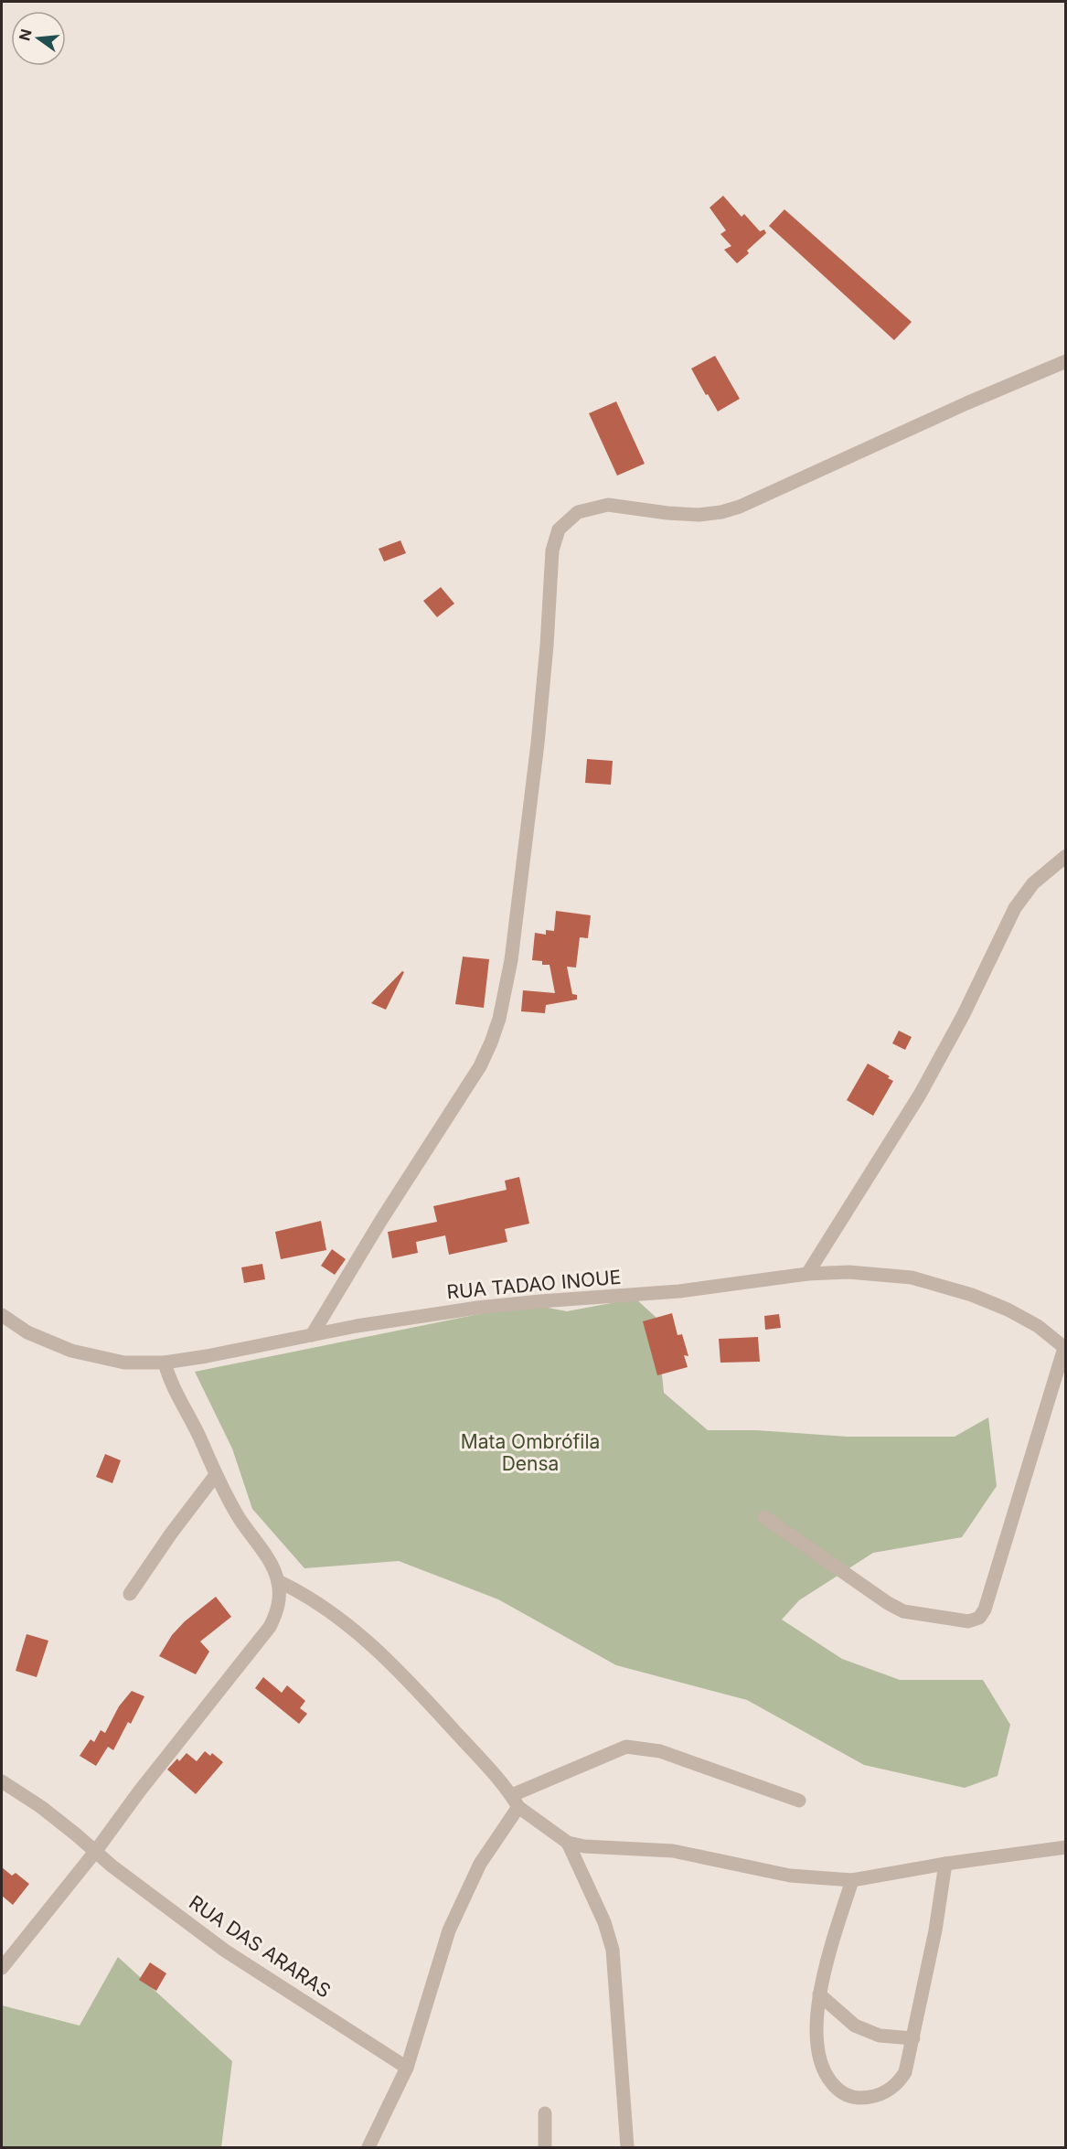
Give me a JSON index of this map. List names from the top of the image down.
{
  "streets": {
    "street": ["RUA TADAO INOUE", "RUA DAS ARARAS"]
  },
  "parks": ["Mata Ombrófila Densa"],
  "north": "left"
}
